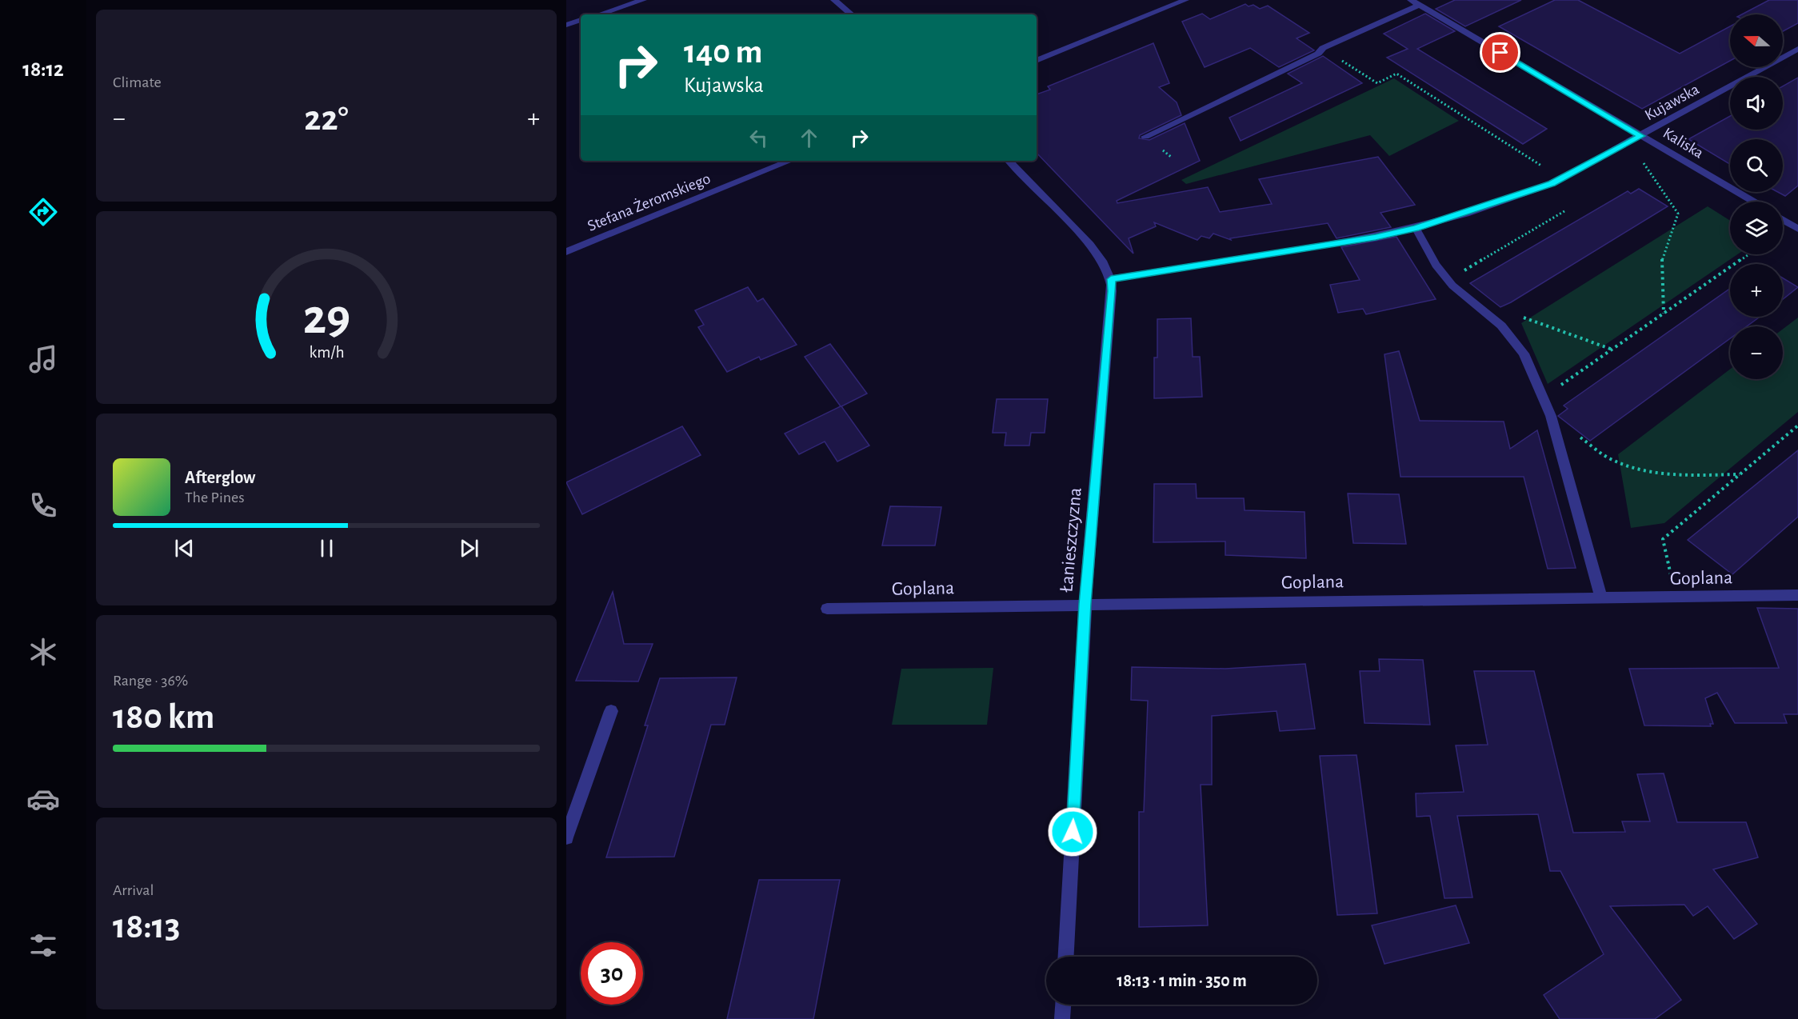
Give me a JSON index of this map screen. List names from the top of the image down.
{
  "streets": {
    "street": [
      "Kujawska",
      "Kaliska",
      "Stefana Żeromskiego",
      "Łanieszczyzna",
      "Goplana"
    ]
  },
  "crossings": [
    ["Kujawska", "Kaliska"],
    ["Kujawska", "Łanieszczyzna"],
    ["Łanieszczyzna", "Goplana"]
  ],
  "north": "left",
  "page": {
    "tabs": "18:12",
    "tile": [
      "Climate",
      ["Range · 36%", "180 km"],
      ["Arrival", "18:13"]
    ],
    "map_buttons": ["+", "−"],
    "turn": ["140 m", "Kujawska"],
    "heat": ["−", "22°", "+"],
    "song": ["Afterglow", "The Pines"],
    "limit": "30",
    "trip": "18:13 · 1 min · 350 m",
    "gauge": ["29", "km/h"]
  }
}
